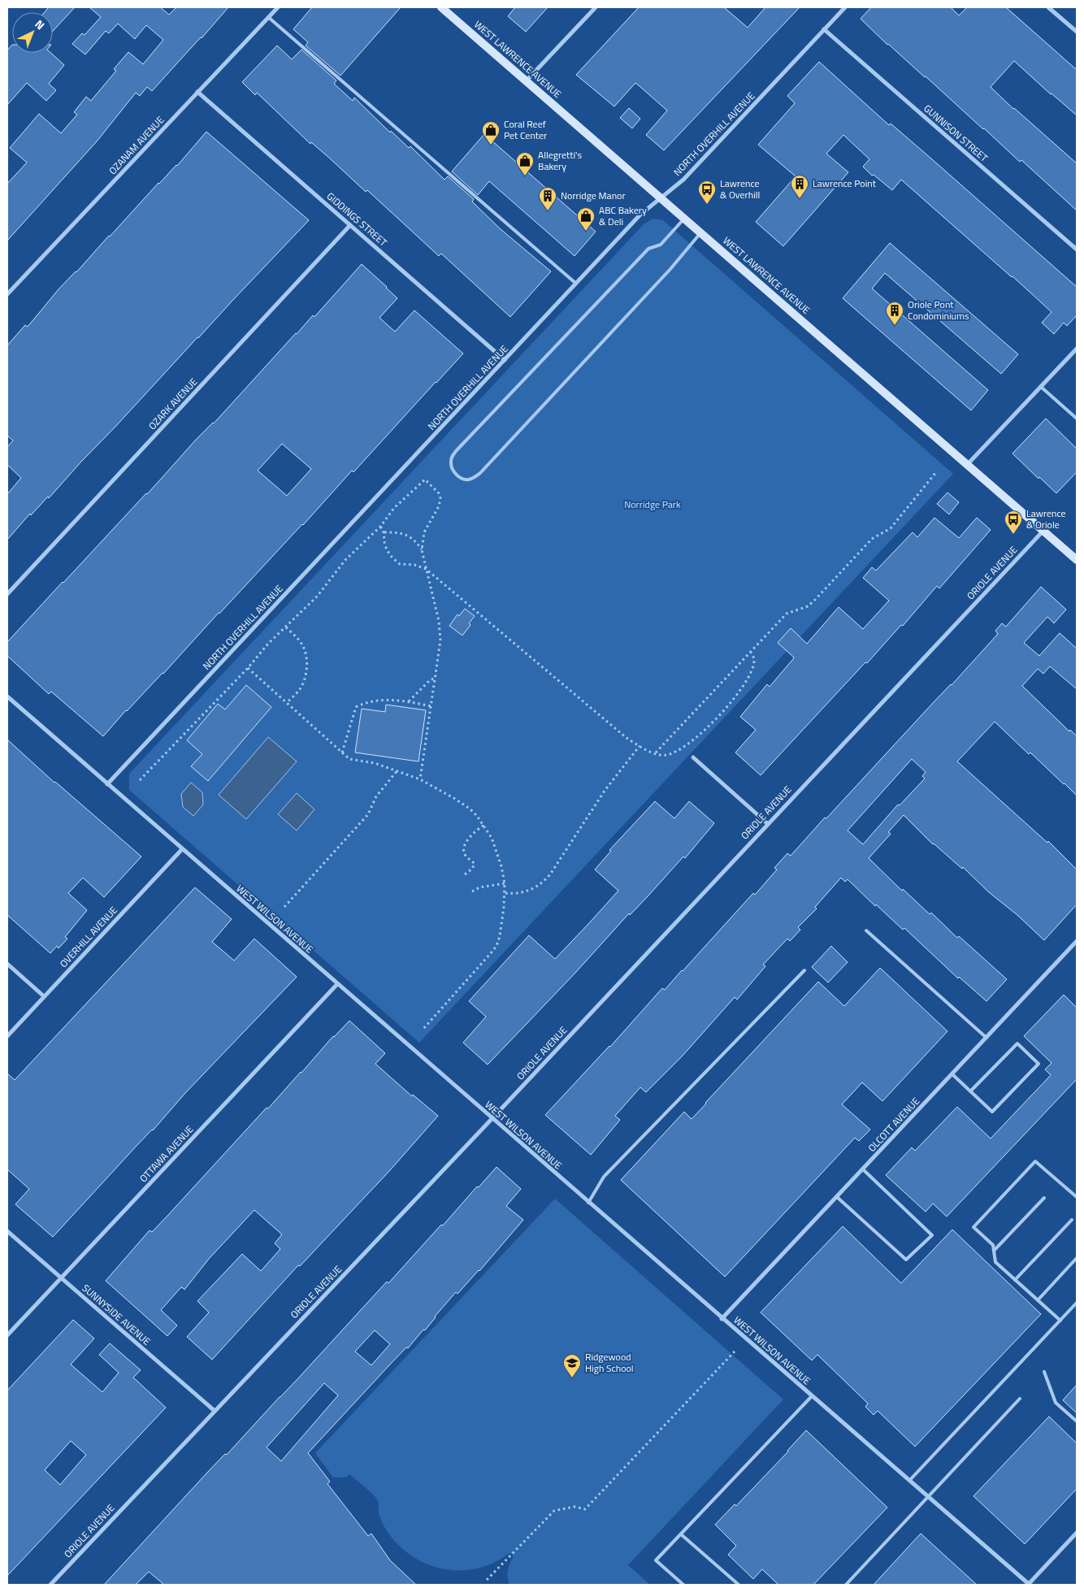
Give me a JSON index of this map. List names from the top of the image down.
{
  "streets": {
    "main road": ["WEST LAWRENCE AVENUE"],
    "street": [
      "GUNNISON STREET",
      "NORTH OVERHILL AVENUE",
      "OZANAM AVENUE",
      "GIDDINGS STREET",
      "OZARK AVENUE",
      "ORIOLE AVENUE",
      "WEST WILSON AVENUE",
      "OVERHILL AVENUE",
      "OLCOTT AVENUE",
      "OTTAWA AVENUE",
      "SUNNYSIDE AVENUE"
    ]
  },
  "crossings": [
    ["WEST LAWRENCE AVENUE", "NORTH OVERHILL AVENUE"],
    ["WEST LAWRENCE AVENUE", "ORIOLE AVENUE"],
    ["GUNNISON STREET", "NORTH OVERHILL AVENUE"],
    ["NORTH OVERHILL AVENUE", "GIDDINGS STREET"],
    ["NORTH OVERHILL AVENUE", "WEST WILSON AVENUE"],
    ["OZANAM AVENUE", "GIDDINGS STREET"],
    ["GIDDINGS STREET", "OZARK AVENUE"],
    ["ORIOLE AVENUE", "WEST WILSON AVENUE"],
    ["ORIOLE AVENUE", "SUNNYSIDE AVENUE"],
    ["WEST WILSON AVENUE", "OVERHILL AVENUE"],
    ["WEST WILSON AVENUE", "OLCOTT AVENUE"],
    ["WEST WILSON AVENUE", "OTTAWA AVENUE"],
    ["OTTAWA AVENUE", "SUNNYSIDE AVENUE"]
  ],
  "parks": ["Norridge Park"],
  "places": {
    "shop": ["Coral Reef Pet Center", "Allegretti's Bakery", "ABC Bakery & Deli"],
    "building": ["Lawrence Point", "Norridge Manor", "Oriole Pont Condominiums"],
    "bus stop": ["Lawrence & Overhill", "Lawrence & Oriole"],
    "school or university": ["Ridgewood High School"]
  },
  "north": "top right"
}
